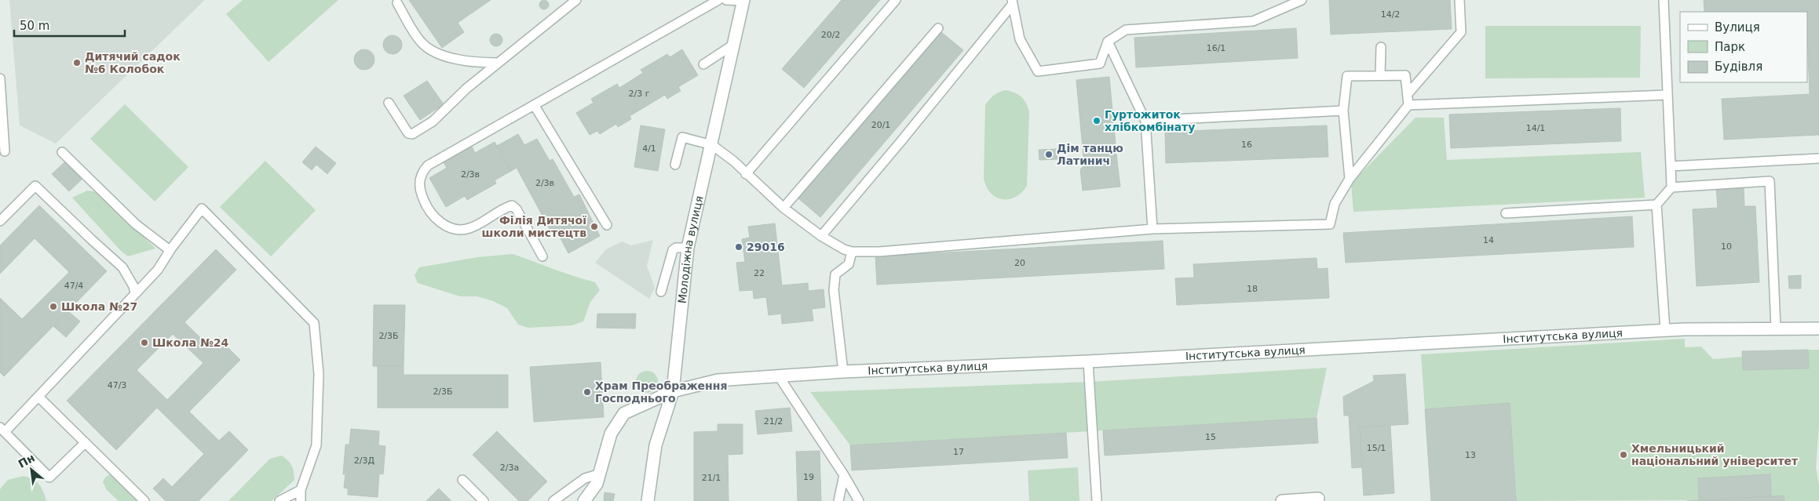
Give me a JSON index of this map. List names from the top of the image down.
{
  "streets": {
    "street": ["Молодіжна вулиця", "Інститутська вулиця"]
  },
  "crossings": [
    ["Молодіжна вулиця", "Інститутська вулиця"]
  ],
  "places": [
    "Дитячий садок №6 Колобок",
    "Гуртожиток хлібкомбінату",
    "Дім танцю Латинич",
    "Філія Дитячої школи мистецтв",
    "29016",
    "Школа №27",
    "Школа №24",
    "Храм Преображення Господнього",
    "Хмельницький національний університет"
  ],
  "house_numbers": [
    "14/2",
    "20/2",
    "16/1",
    "2/3 г",
    "20/1",
    "14/1",
    "16",
    "4/1",
    "2/3в",
    "2/3в",
    "14",
    "10",
    "20",
    "22",
    "47/4",
    "18",
    "2/3Б",
    "47/3",
    "2/3Б",
    "21/2",
    "15",
    "15/1",
    "17",
    "13",
    "2/3Д",
    "2/3а",
    "19",
    "21/1"
  ],
  "legend": ["Вулиця", "Парк", "Будівля"],
  "scale_bar": "50 m",
  "north": "top left"
}
